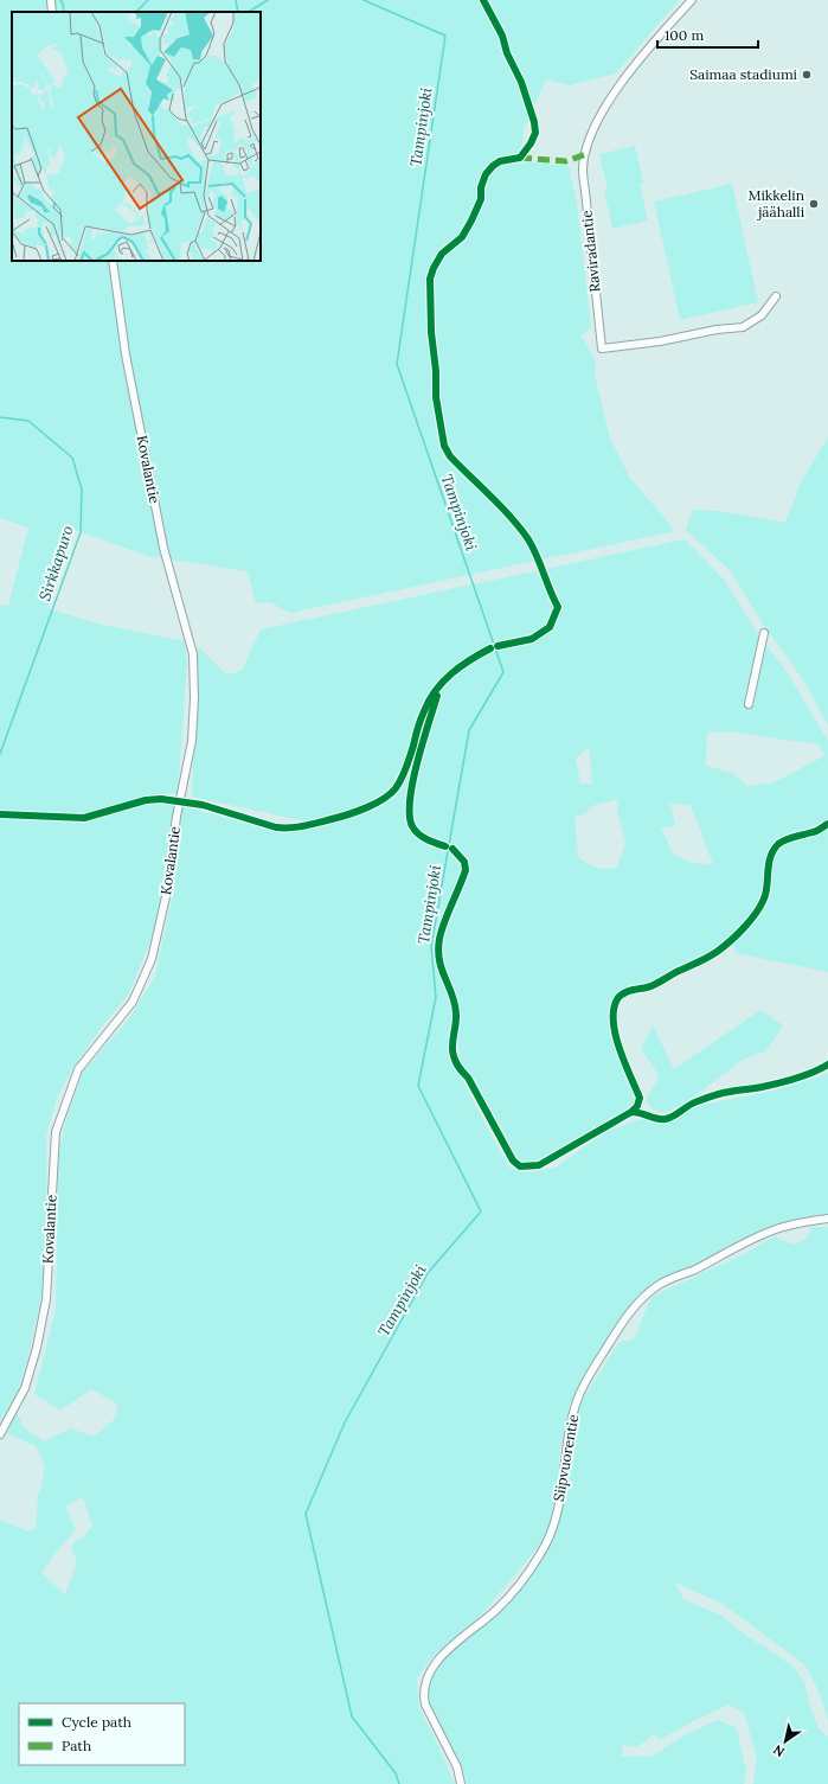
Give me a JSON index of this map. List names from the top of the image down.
{
  "streets": {
    "street": ["Raviradantie", "Kovalantie", "Siipvuorentie"]
  },
  "water": ["Tampinjoki", "Sirkkapuro"],
  "places": ["Saimaa stadiumi", "Mikkelin jäähalli"],
  "legend": ["Cycle path", "Path"],
  "scale_bar": "100 m",
  "north": "bottom left"
}
